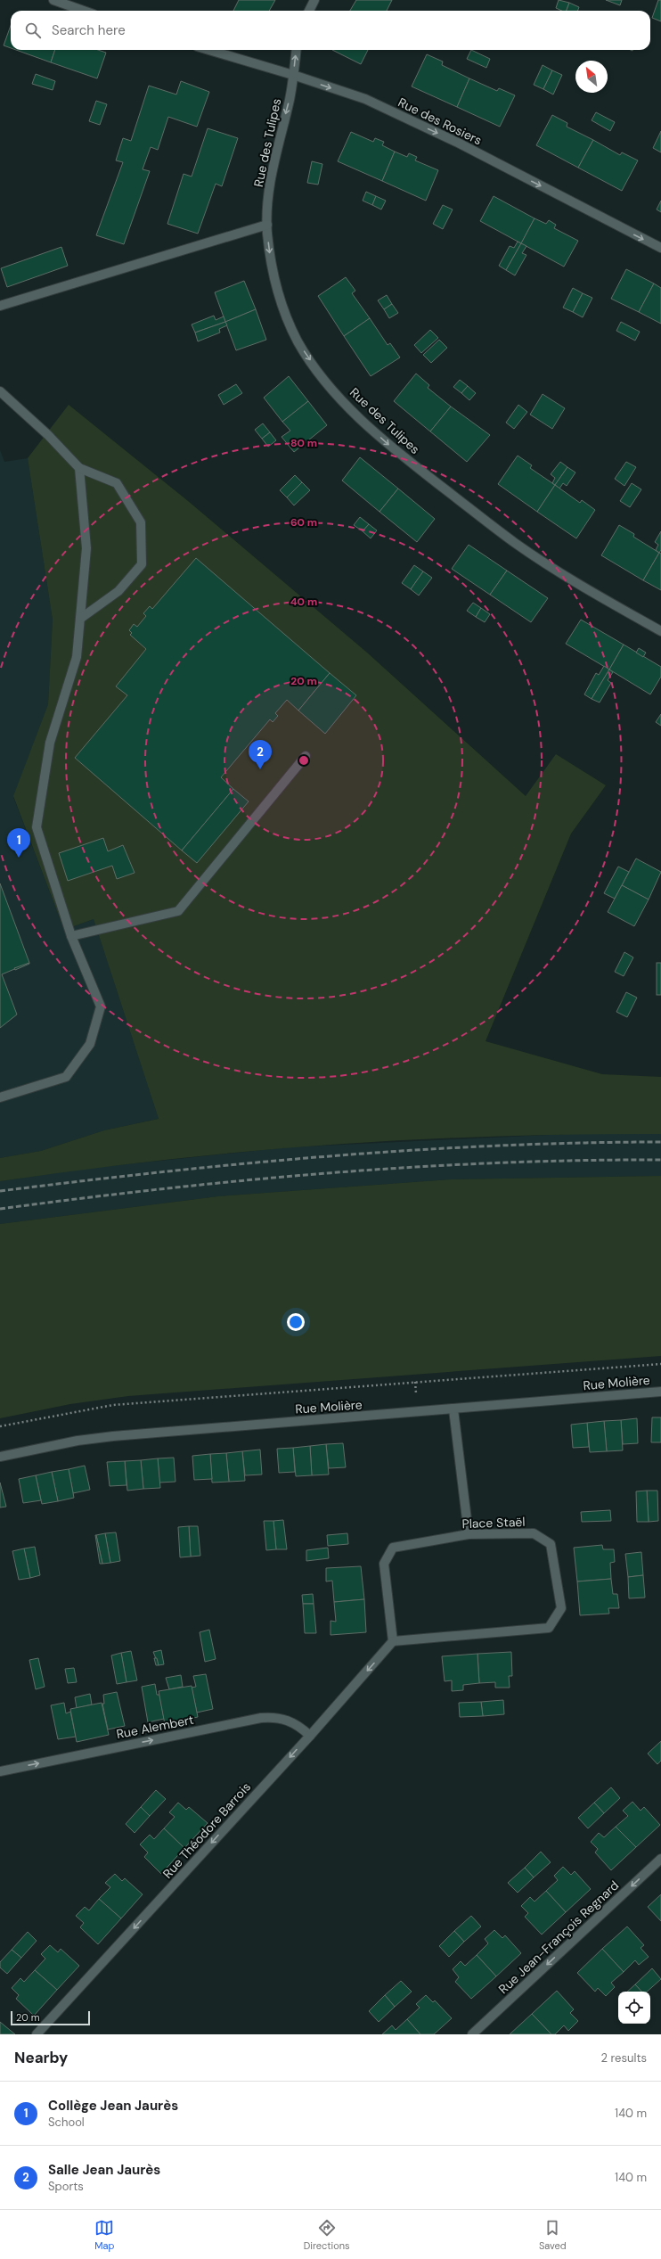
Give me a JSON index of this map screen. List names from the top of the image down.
{
  "streets": {
    "street": [
      "Rue des Rosiers",
      "Rue des Tulipes",
      "Rue Molière",
      "Place Staël",
      "Rue Alembert",
      "Rue Théodore Barrois",
      "Rue Jean-François Regnard"
    ]
  },
  "crossings": [
    ["Rue des Rosiers", "Rue des Tulipes"],
    ["Place Staël", "Rue Théodore Barrois"],
    ["Rue Alembert", "Rue Théodore Barrois"]
  ],
  "one_way": [
    "Rue des Rosiers",
    "Rue des Tulipes",
    "Rue Alembert",
    "Rue Théodore Barrois",
    "Rue Jean-François Regnard"
  ],
  "scale_bar": "20 m",
  "north": "top left",
  "page": {
    "search": "Search here",
    "pins": ["2", "1"],
    "scale": "20 m",
    "heading": ["Nearby", "2 results"],
    "list": [
      {
        "mark": "1",
        "name": "Collège Jean Jaurès",
        "note": "School",
        "value": "140 m"
      },
      {
        "mark": "2",
        "name": "Salle Jean Jaurès",
        "note": "Sports",
        "value": "140 m"
      }
    ],
    "nav": ["Map", "Directions", "Saved"]
  },
  "rings": [
    "80 m",
    "60 m",
    "40 m",
    "20 m"
  ]
}
